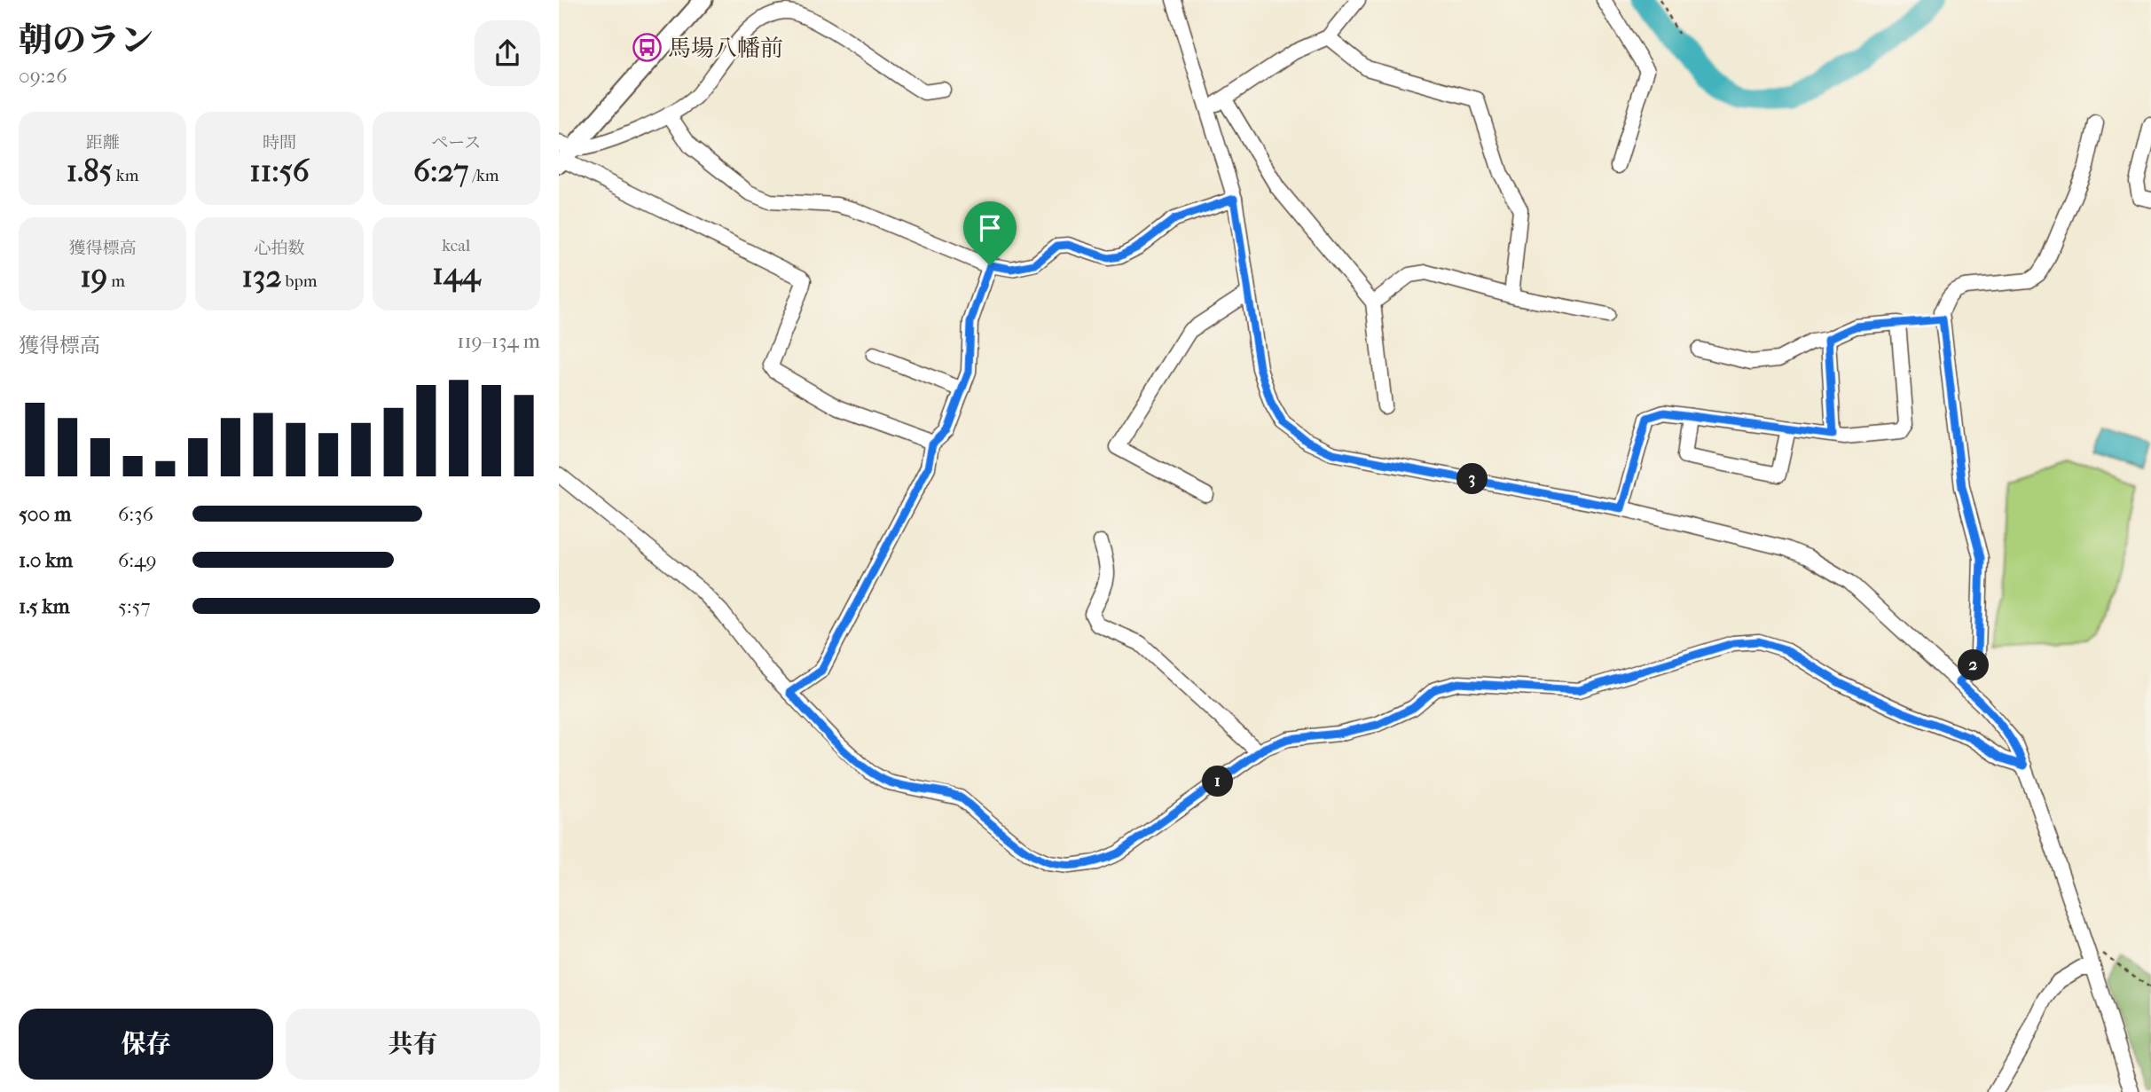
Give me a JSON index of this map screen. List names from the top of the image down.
{
  "places": {
    "bus stop": ["馬場八幡前"]
  },
  "page": {
    "heading": ["朝のラン", "09:26"],
    "stats": [
      ["距離", "1.85 km"],
      ["時間", "11:56"],
      ["ペース", "6:27 /km"],
      ["獲得標高", "19 m"],
      ["心拍数", "132 bpm"],
      ["kcal", "144"]
    ],
    "chart": ["獲得標高", "119–134 m"],
    "pins": ["3", "2", "1"],
    "list": [
      {
        "name": "500 m",
        "note": "6:36"
      },
      {
        "name": "1.0 km",
        "note": "6:49"
      },
      {
        "name": "1.5 km",
        "note": "5:57"
      }
    ],
    "buttons": ["保存", "共有"]
  }
}
